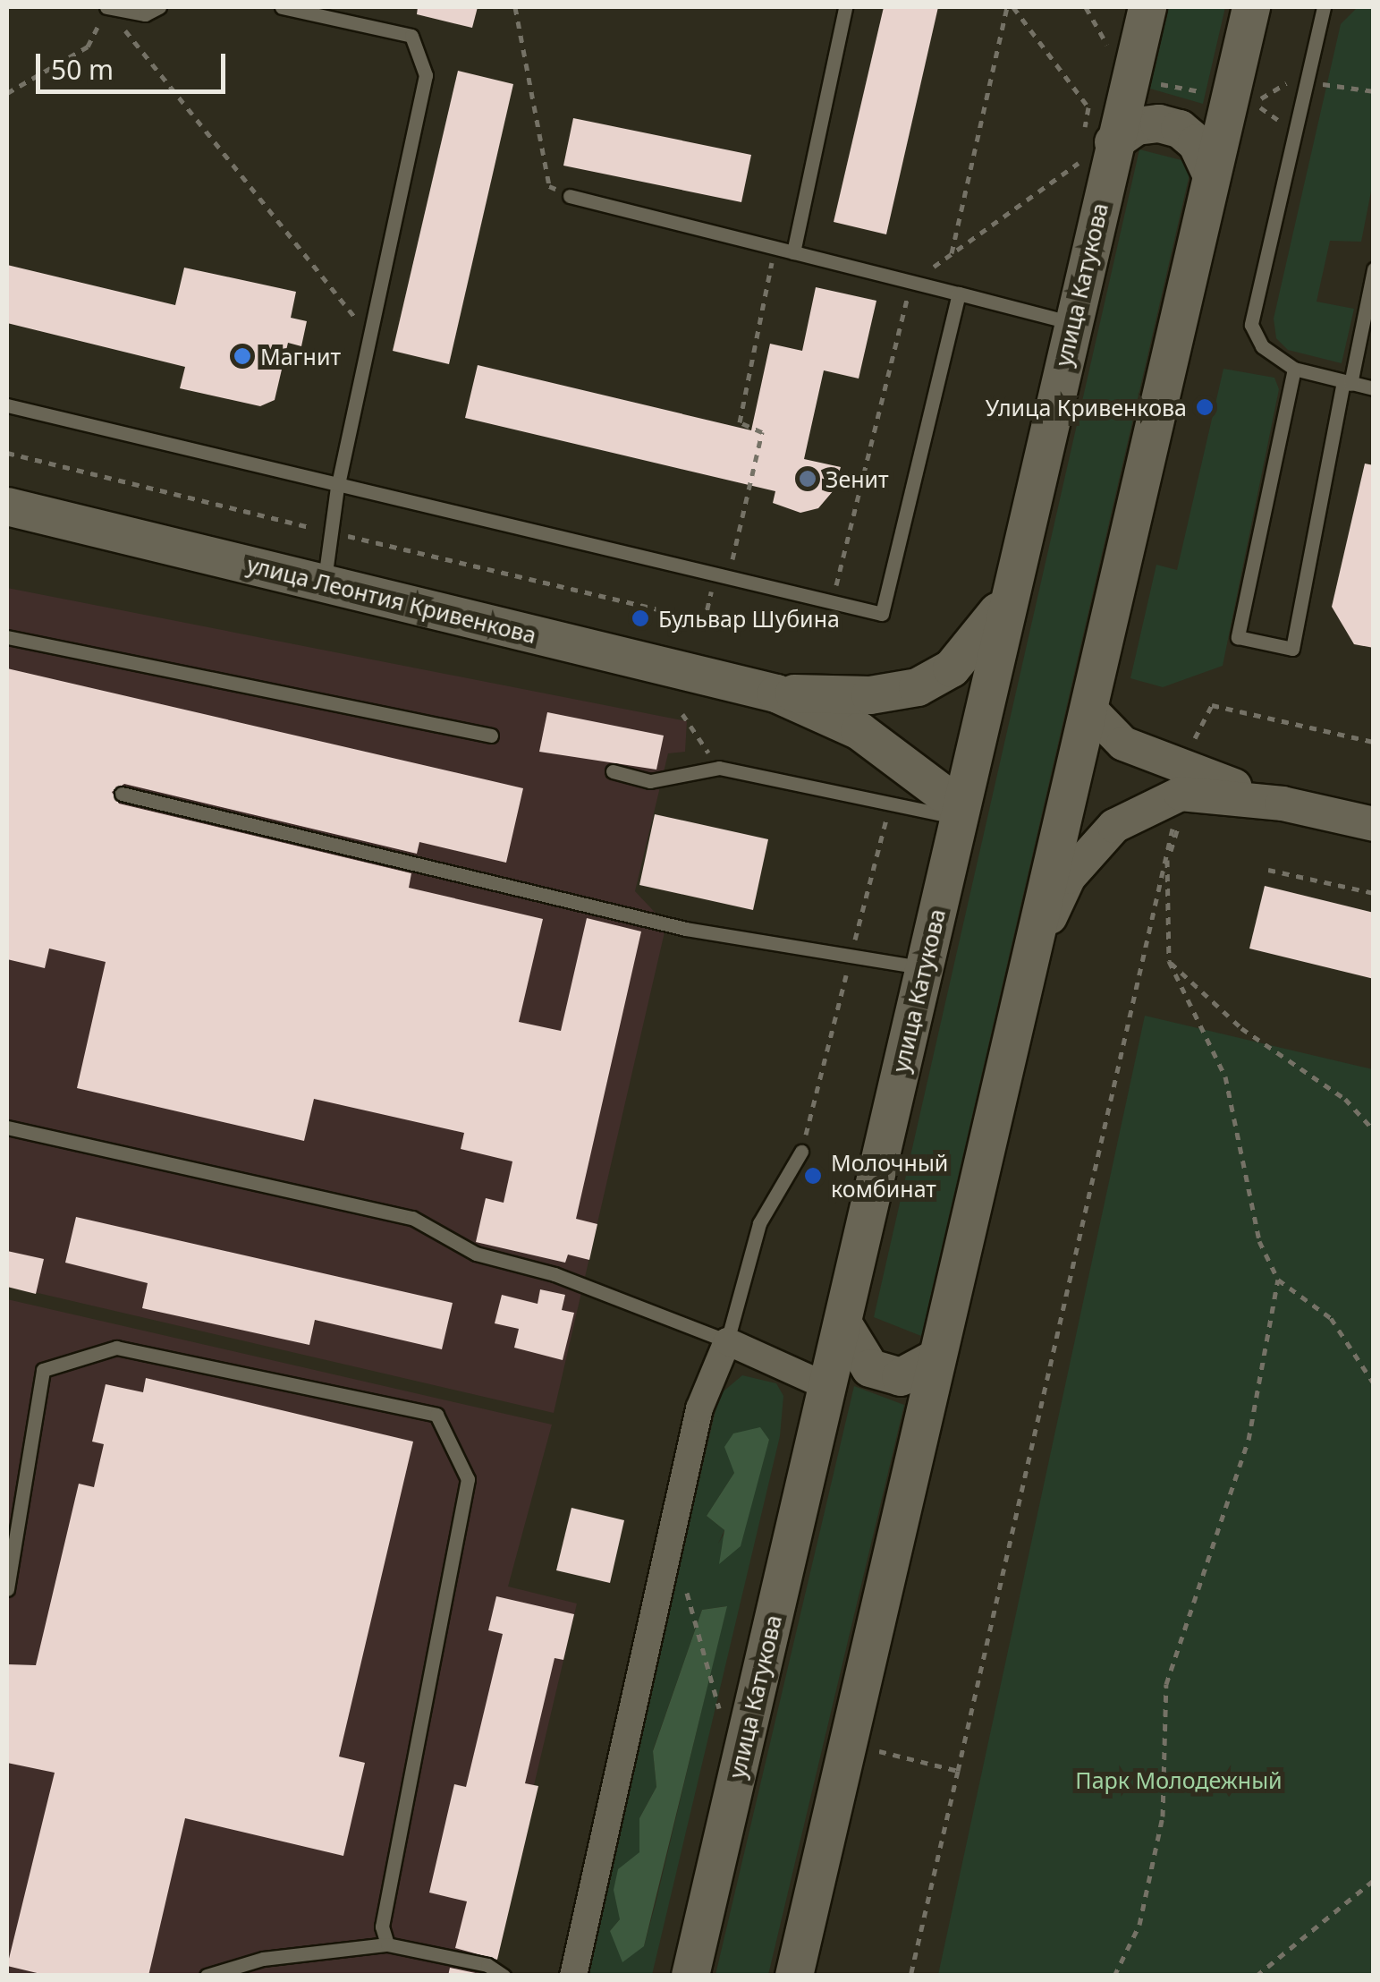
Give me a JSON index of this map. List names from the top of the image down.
{
  "streets": {
    "main road": ["улица Катукова", "улица Леонтия Кривенкова"]
  },
  "parks": ["Парк Молодежный"],
  "places": [
    "Магнит",
    "Улица Кривенкова",
    "Зенит",
    "Бульвар Шубина",
    "Молочный комбинат"
  ],
  "scale_bar": "50 m"
}
